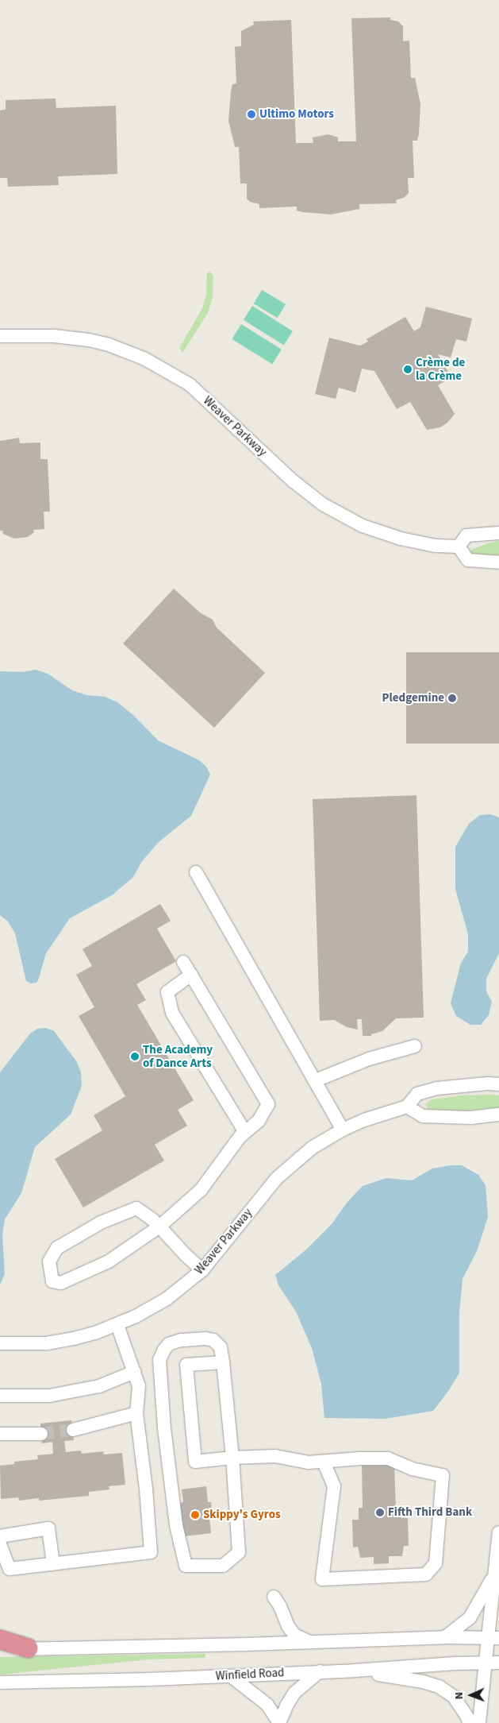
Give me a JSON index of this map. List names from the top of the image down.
{
  "streets": {
    "street": ["Weaver Parkway", "Winfield Road"]
  },
  "places": [
    "Ultimo Motors",
    "Crème de la Crème",
    "Pledgemine",
    "The Academy of Dance Arts",
    "Fifth Third Bank",
    "Skippy's Gyros"
  ],
  "north": "left"
}
